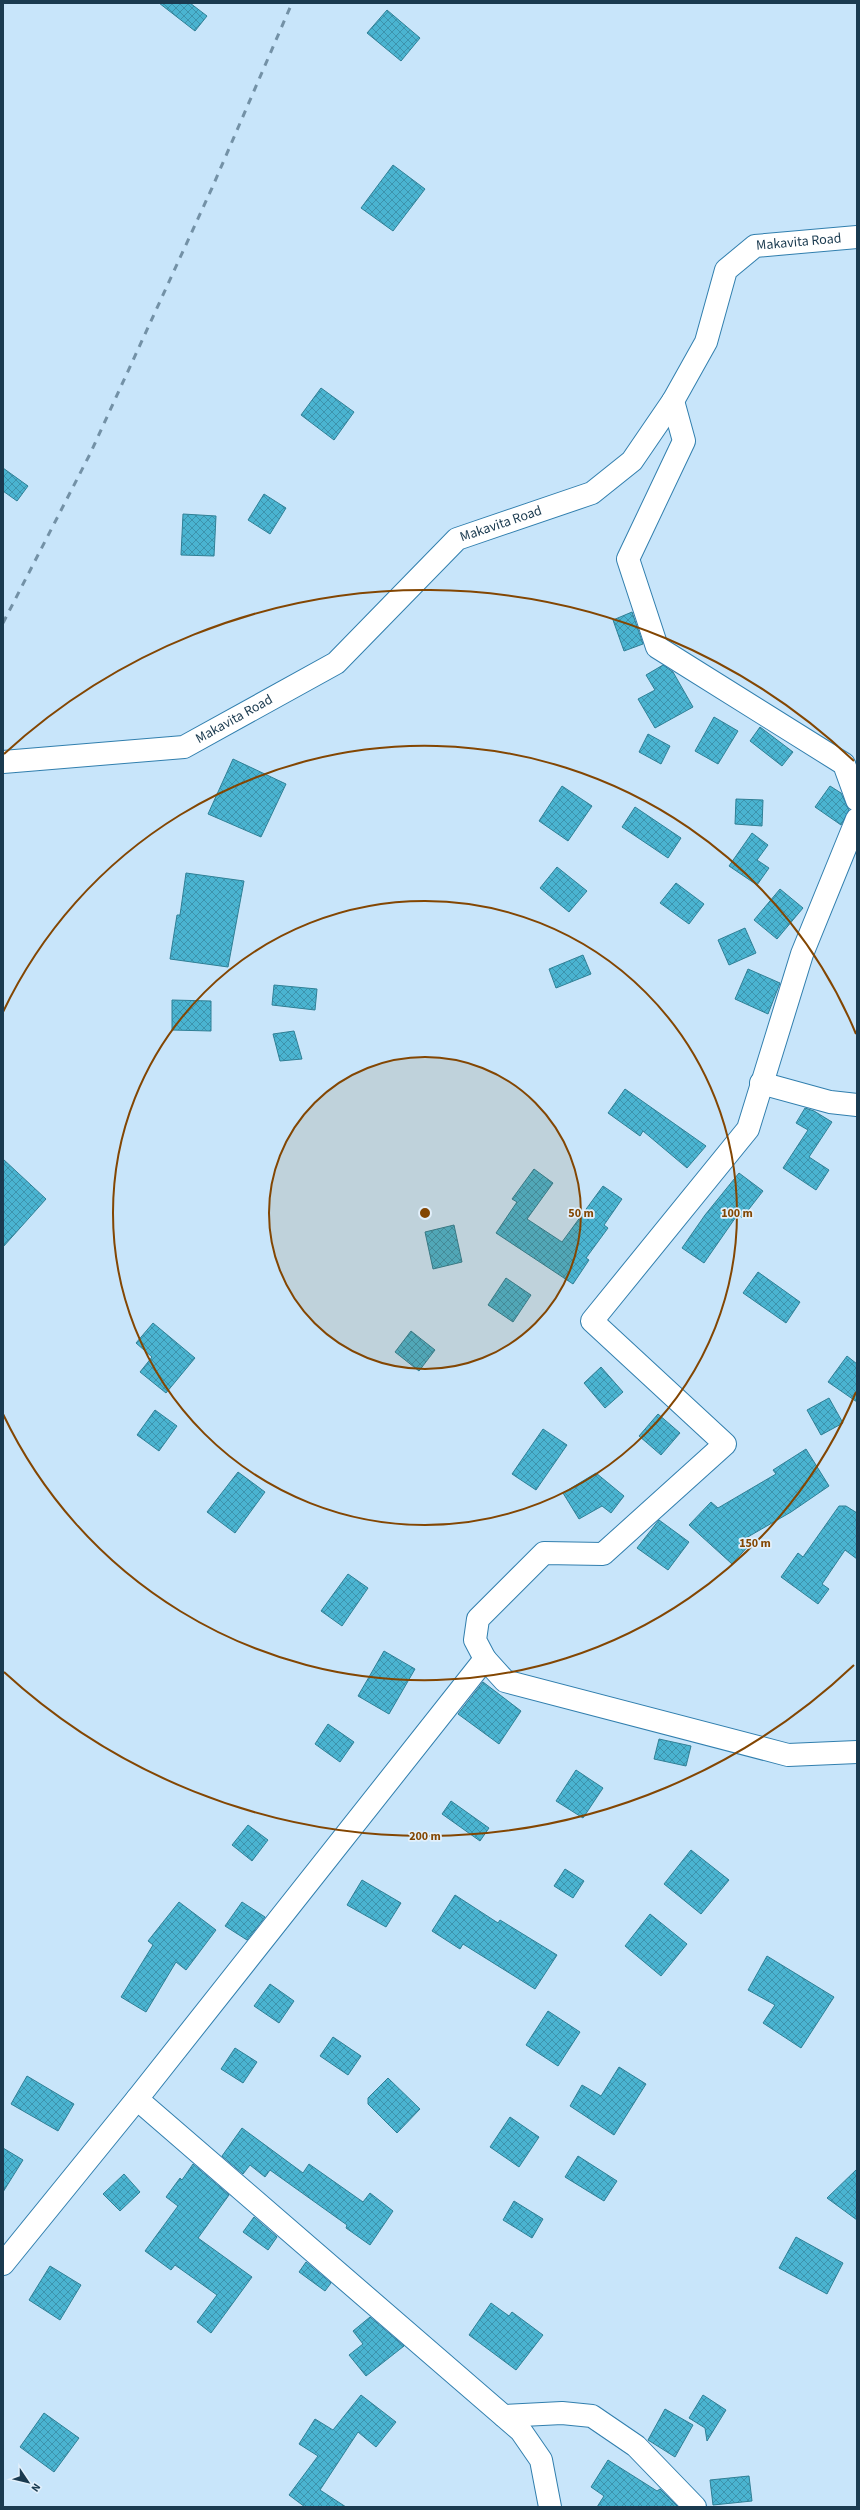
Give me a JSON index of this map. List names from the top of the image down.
{
  "streets": {
    "street": ["Makavita Road"]
  },
  "north": "bottom right",
  "rings": [
    "50 m",
    "100 m",
    "150 m",
    "200 m"
  ]
}
